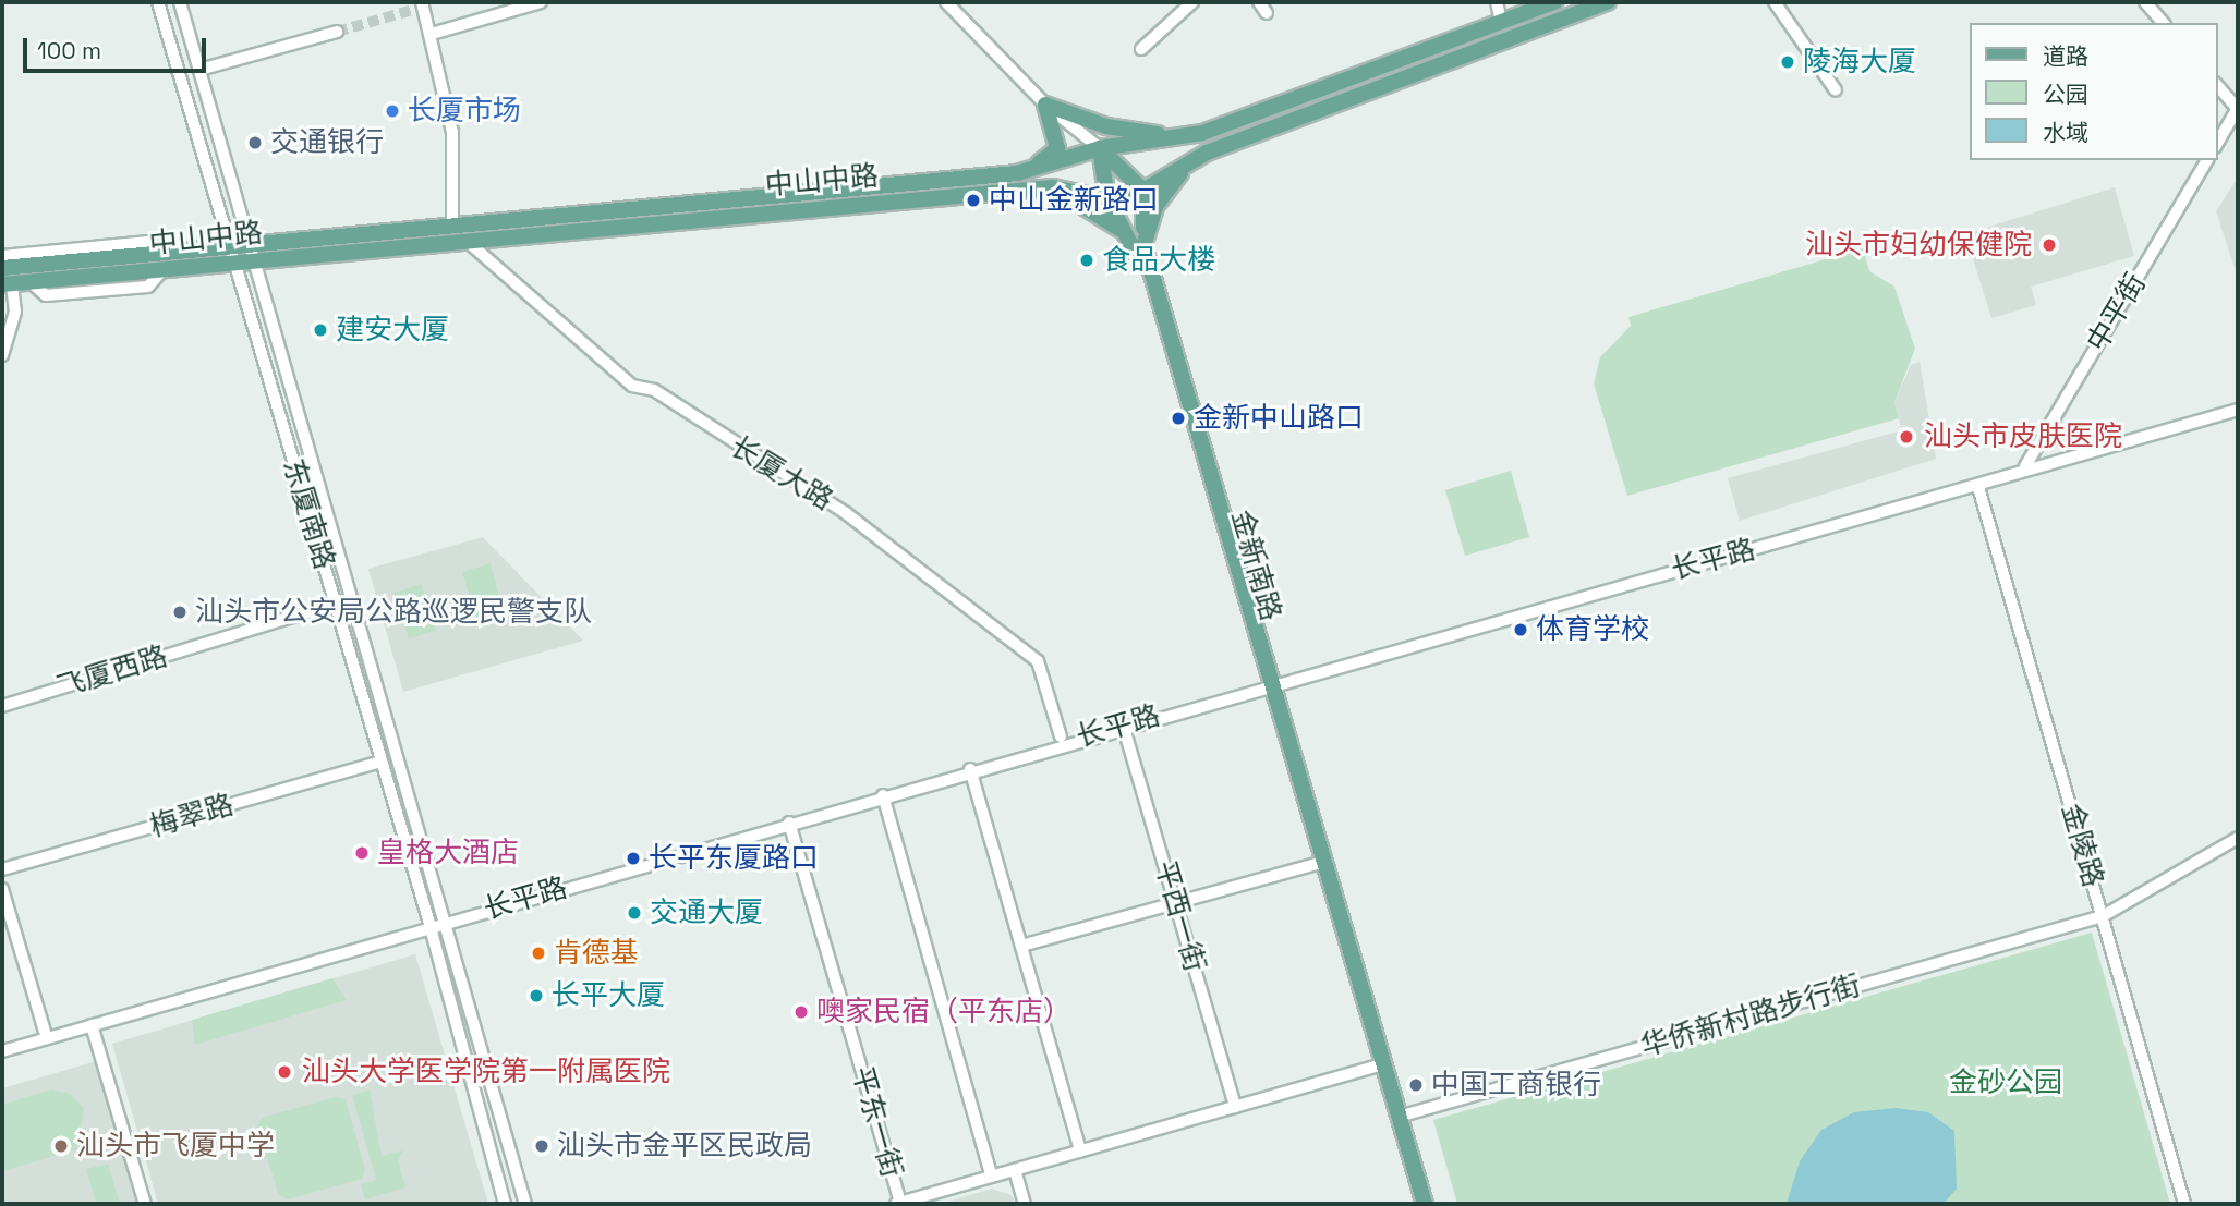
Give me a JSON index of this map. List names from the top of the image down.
{
  "streets": {
    "main road": ["中山中路", "金新南路"],
    "street": [
      "中平街",
      "长厦大路",
      "东厦南路",
      "长平路",
      "飞厦西路",
      "梅翠路",
      "金陵路",
      "平西一街",
      "华侨新村路步行街",
      "平东一街"
    ]
  },
  "crossings": [
    ["中山中路", "长厦大路"],
    ["中山中路", "东厦南路"],
    ["中山中路", "金新南路"],
    ["中平街", "长平路"],
    ["长厦大路", "长平路"],
    ["东厦南路", "长平路"],
    ["东厦南路", "飞厦西路"],
    ["东厦南路", "梅翠路"],
    ["长平路", "金新南路"],
    ["长平路", "金陵路"],
    ["长平路", "平西一街"],
    ["长平路", "平东一街"],
    ["金新南路", "华侨新村路步行街"],
    ["金陵路", "华侨新村路步行街"]
  ],
  "parks": ["金砂公园"],
  "places": [
    "陵海大厦",
    "长厦市场",
    "交通银行",
    "中山金新路口",
    "汕头市妇幼保健院",
    "食品大楼",
    "建安大厦",
    "金新中山路口",
    "汕头市皮肤医院",
    "汕头市公安局公路巡逻民警支队",
    "体育学校",
    "皇格大酒店",
    "长平东厦路口",
    "交通大厦",
    "肯德基",
    "长平大厦",
    "噢家民宿（平东店）",
    "汕头大学医学院第一附属医院",
    "中国工商银行",
    "汕头市飞厦中学",
    "汕头市金平区民政局"
  ],
  "legend": ["道路", "公园", "水域"],
  "scale_bar": "100 m"
}
